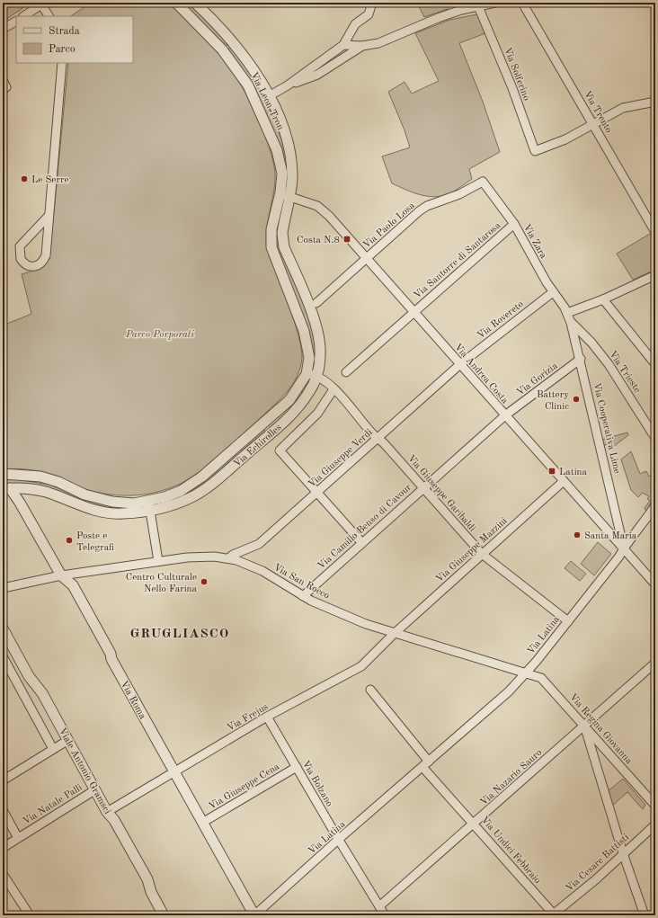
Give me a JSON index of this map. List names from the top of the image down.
{
  "streets": {
    "street": [
      "Via Solferino",
      "Via Leon Tron",
      "Via Trento",
      "Via Paolo Losa",
      "Via Zara",
      "Via Santorre di Santarosa",
      "Via Rovereto",
      "Via Trieste",
      "Via Andrea Costa",
      "Via Gorizia",
      "Via Cooperativa Lime",
      "Via Echirolles",
      "Via Giuseppe Verdi",
      "Via Giuseppe Garibaldi",
      "Via Camillo Benso di Cavour",
      "Via Giuseppe Mazzini",
      "Via San Rocco",
      "Via Latina",
      "Via Roma",
      "Via Frejus",
      "Via Regina Giovanna",
      "Viale Antonio Gramsci",
      "Via Nazario Sauro",
      "Via Bolzano",
      "Via Giuseppe Cena",
      "Via Natale Palli",
      "Via Undici Febbraio",
      "Via Cesare Battisti"
    ]
  },
  "crossings": [
    ["Via Solferino", "Via Trento"],
    ["Via Leon Tron", "Via Andrea Costa"],
    ["Via Leon Tron", "Via Echirolles"],
    ["Via Paolo Losa", "Via Zara"],
    ["Via Paolo Losa", "Via Andrea Costa"],
    ["Via Zara", "Via Santorre di Santarosa"],
    ["Via Zara", "Via Rovereto"],
    ["Via Zara", "Via Cooperativa Lime"],
    ["Via Santorre di Santarosa", "Via Andrea Costa"],
    ["Via Rovereto", "Via Andrea Costa"],
    ["Via Rovereto", "Via Giuseppe Verdi"],
    ["Via Trieste", "Via Cooperativa Lime"],
    ["Via Andrea Costa", "Via Gorizia"],
    ["Via Andrea Costa", "Via Cooperativa Lime"],
    ["Via Andrea Costa", "Via Echirolles"],
    ["Via Andrea Costa", "Via Giuseppe Verdi"],
    ["Via Andrea Costa", "Via Camillo Benso di Cavour"],
    ["Via Andrea Costa", "Via Giuseppe Mazzini"],
    ["Via Andrea Costa", "Via Latina"],
    ["Via Gorizia", "Via Cooperativa Lime"],
    ["Via Gorizia", "Via Camillo Benso di Cavour"],
    ["Via Cooperativa Lime", "Via Latina"],
    ["Via Echirolles", "Via Giuseppe Garibaldi"],
    ["Via Echirolles", "Via Roma"],
    ["Via Giuseppe Verdi", "Via Giuseppe Garibaldi"],
    ["Via Giuseppe Verdi", "Via San Rocco"],
    ["Via Giuseppe Garibaldi", "Via Camillo Benso di Cavour"],
    ["Via Giuseppe Garibaldi", "Via Giuseppe Mazzini"],
    ["Via Giuseppe Garibaldi", "Via Latina"],
    ["Via Camillo Benso di Cavour", "Via San Rocco"],
    ["Via Giuseppe Mazzini", "Via San Rocco"],
    ["Via Giuseppe Mazzini", "Via Frejus"],
    ["Via San Rocco", "Via Latina"],
    ["Via San Rocco", "Via Roma"],
    ["Via San Rocco", "Via Frejus"],
    ["Via San Rocco", "Via Regina Giovanna"],
    ["Via Latina", "Via Roma"],
    ["Via Latina", "Via Regina Giovanna"],
    ["Via Latina", "Via Bolzano"],
    ["Via Latina", "Via Undici Febbraio"],
    ["Via Roma", "Via Frejus"],
    ["Via Roma", "Via Giuseppe Cena"],
    ["Via Frejus", "Viale Antonio Gramsci"],
    ["Via Frejus", "Via Bolzano"],
    ["Via Regina Giovanna", "Via Nazario Sauro"],
    ["Viale Antonio Gramsci", "Via Natale Palli"],
    ["Via Nazario Sauro", "Via Bolzano"],
    ["Via Nazario Sauro", "Via Undici Febbraio"],
    ["Via Bolzano", "Via Giuseppe Cena"],
    ["Via Undici Febbraio", "Via Cesare Battisti"]
  ],
  "districts": ["GRUGLIASCO"],
  "parks": ["Parco Porporati"],
  "places": {
    "other": [
      "Le Serre",
      "Battery Clinic",
      "Santa Maria",
      "Poste e Telegrafi",
      "Centro Culturale Nello Farina"
    ],
    "transit": ["Costa N.8", "Latina"]
  },
  "legend": ["Strada", "Parco"]
}
